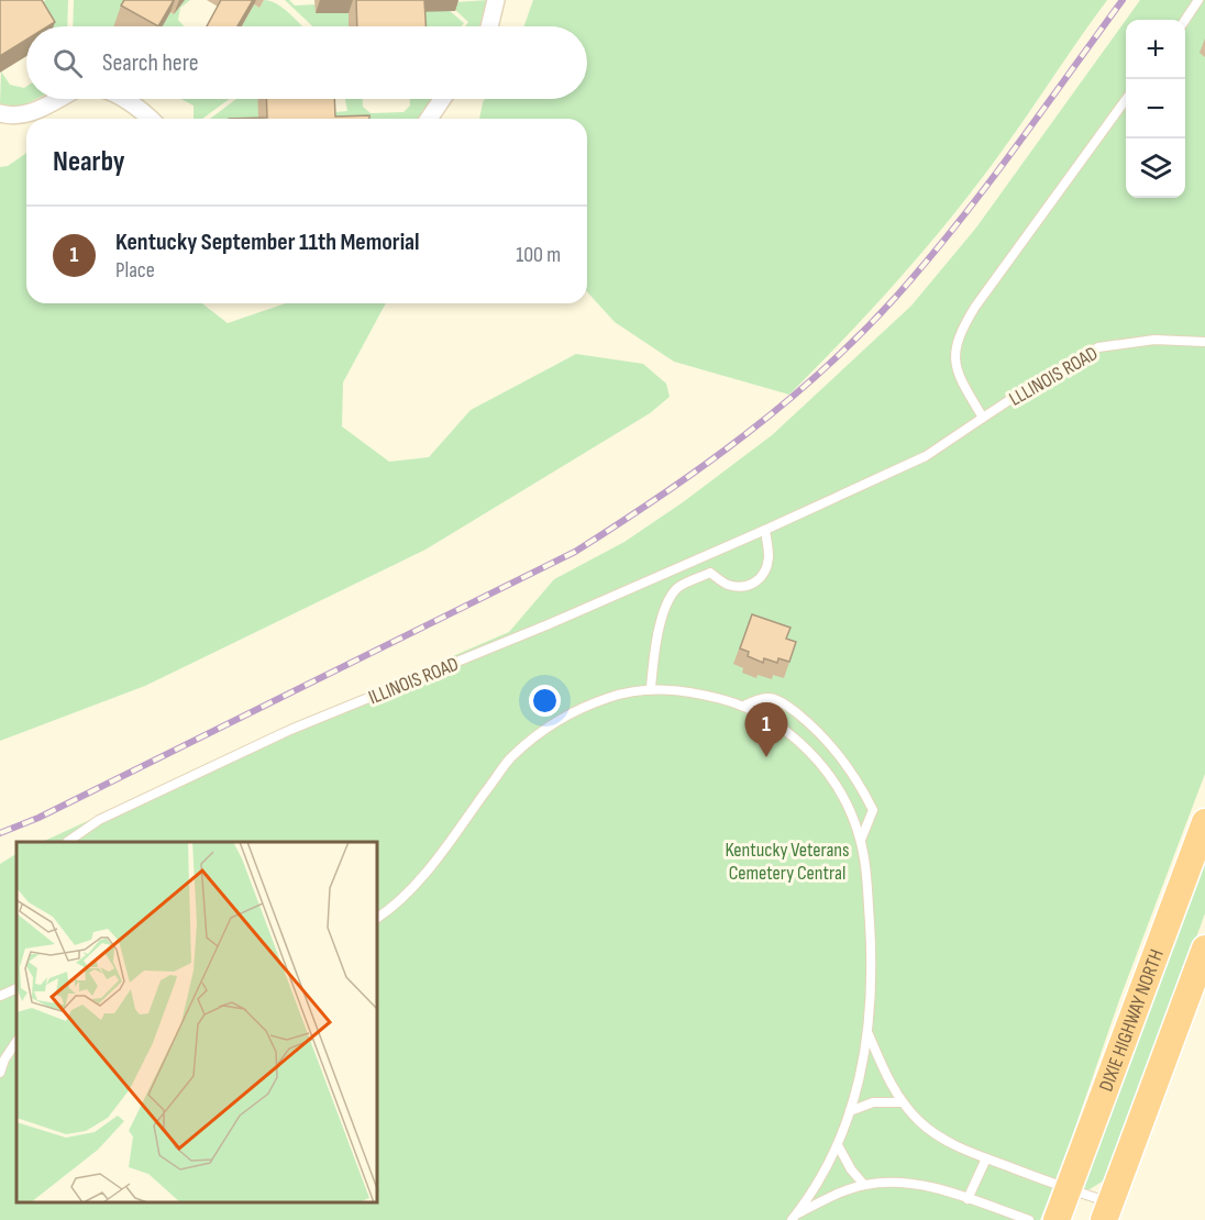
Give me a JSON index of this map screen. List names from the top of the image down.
{
  "streets": {
    "highway": ["DIXIE HIGHWAY NORTH"],
    "lane": ["LLLINOIS ROAD", "ILLINOIS ROAD"]
  },
  "crossings": [
    ["LLLINOIS ROAD", "ILLINOIS ROAD"]
  ],
  "parks": ["Kentucky Veterans Cemetery Central"],
  "page": {
    "map_buttons": ["+", "−"],
    "search": "Search here",
    "heading": "Nearby",
    "list": [
      {
        "mark": "1",
        "name": "Kentucky September 11th Memorial",
        "note": "Place",
        "value": "100 m"
      }
    ],
    "pins": "1"
  }
}
